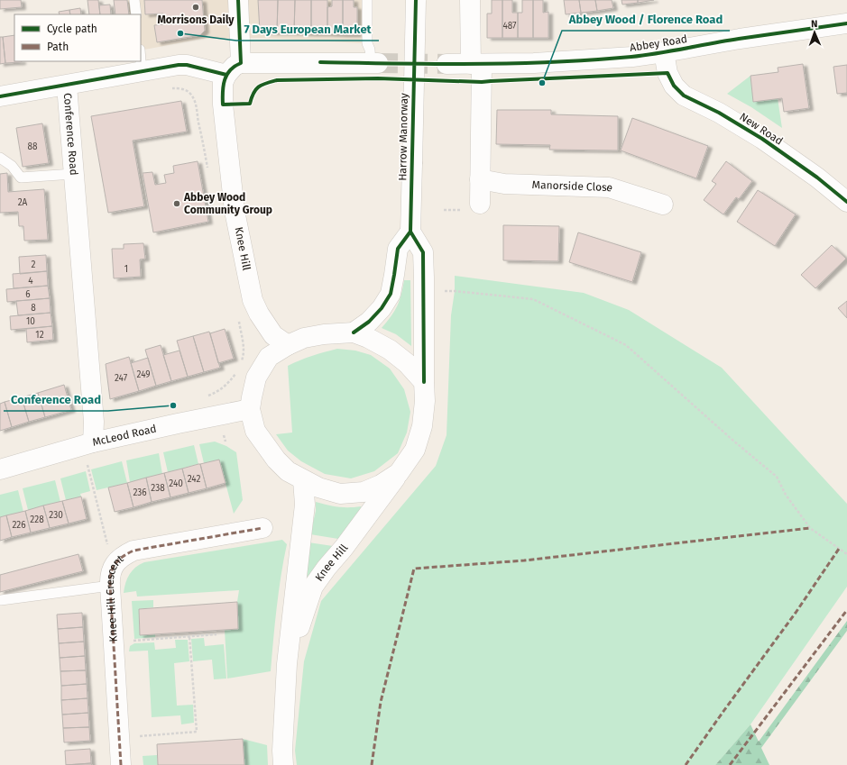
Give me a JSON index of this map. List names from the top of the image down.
{
  "streets": {
    "main road": [
      "Abbey Road",
      "New Road",
      "Conference Road",
      "Harrow Manorway",
      "Manorside Close",
      "Knee Hill",
      "McLeod Road",
      "Knee Hill Crescent"
    ]
  },
  "crossings": [
    ["Abbey Road", "New Road"],
    ["Conference Road", "McLeod Road"],
    ["Knee Hill", "McLeod Road"]
  ],
  "places": [
    "Morrisons Daily",
    "7 Days European Market",
    "Abbey Wood / Florence Road",
    "Abbey Wood Community Group",
    "Conference Road"
  ],
  "house_numbers": [
    "487",
    "88",
    "2A",
    "2",
    "1",
    "4",
    "6",
    "8",
    "10",
    "12",
    "249",
    "247",
    "242",
    "240",
    "238",
    "236",
    "230",
    "228",
    "226"
  ],
  "legend": ["Cycle path", "Path"],
  "north": "top"
}
